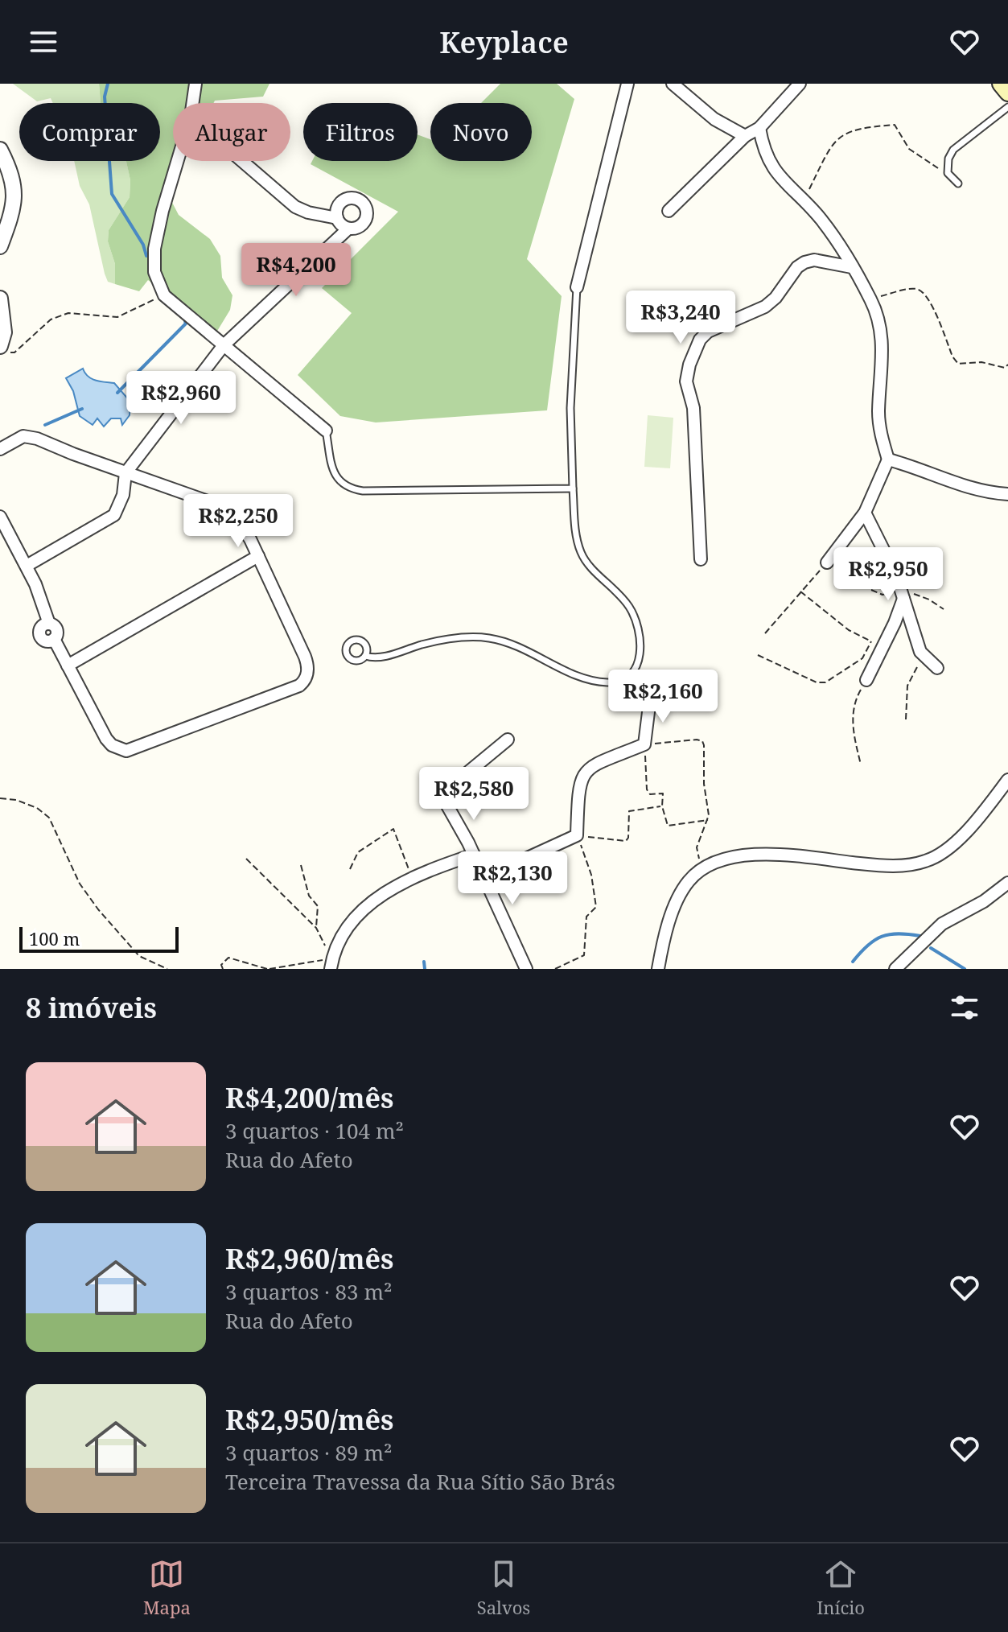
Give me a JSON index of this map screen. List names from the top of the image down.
{
  "scale_bar": "100 m",
  "page": {
    "header": "Keyplace",
    "chip": [
      "Comprar",
      "Alugar",
      "Filtros",
      "Novo"
    ],
    "price": [
      "R$4,200",
      "R$3,240",
      "R$2,960",
      "R$2,250",
      "R$2,950",
      "R$2,160",
      "R$2,580",
      "R$2,130"
    ],
    "scale": "100 m",
    "heading": "8 imóveis",
    "list": [
      {
        "name": "R$4,200/mês",
        "note": "3 quartos · 104 m² · Rua do Afeto"
      },
      {
        "name": "R$2,960/mês",
        "note": "3 quartos · 83 m² · Rua do Afeto"
      },
      {
        "name": "R$2,950/mês",
        "note": "3 quartos · 89 m² · Terceira Travessa da Rua Sítio São Brás"
      }
    ],
    "tabs": ["Mapa", "Salvos", "Início"]
  }
}
